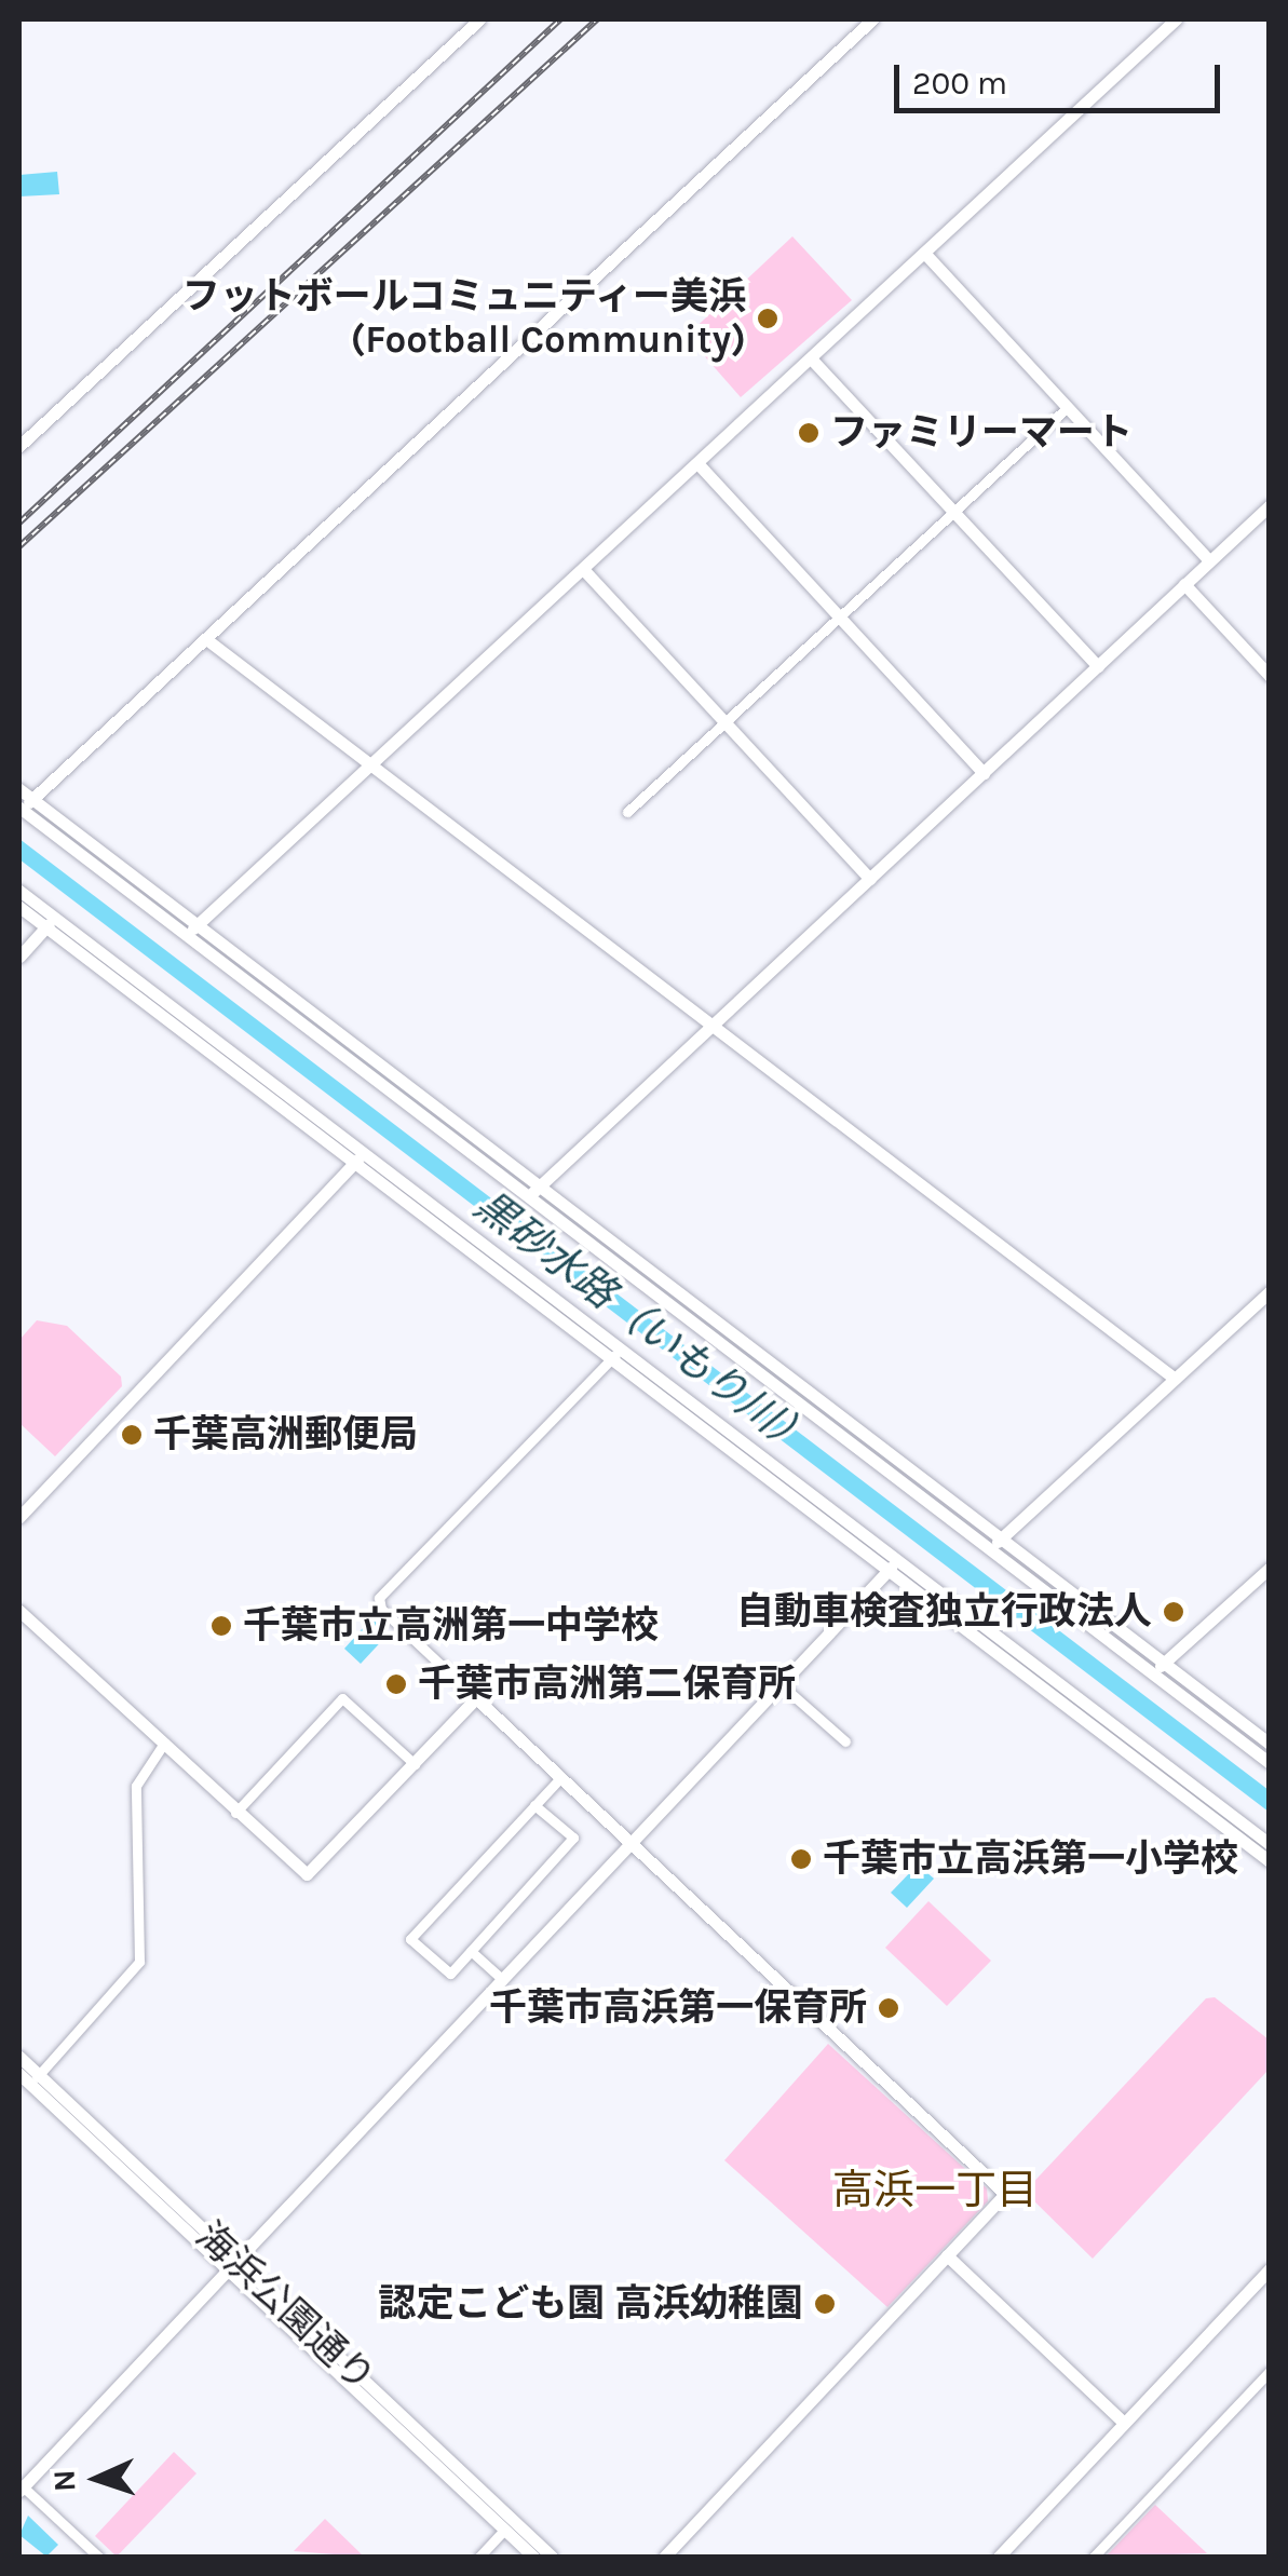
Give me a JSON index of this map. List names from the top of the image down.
{
  "streets": {
    "street": ["海浜公園通り"]
  },
  "districts": ["高浜一丁目"],
  "water": ["黒砂水路（いもり川）"],
  "places": [
    "フットボールコミュニティー美浜 (Football Community)",
    "ファミリーマート",
    "千葉高洲郵便局",
    "自動車検査独立行政法人",
    "千葉市立高洲第一中学校",
    "千葉市高洲第二保育所",
    "千葉市立高浜第一小学校",
    "千葉市高浜第一保育所",
    "認定こども園 高浜幼稚園"
  ],
  "scale_bar": "200 m",
  "north": "left"
}
